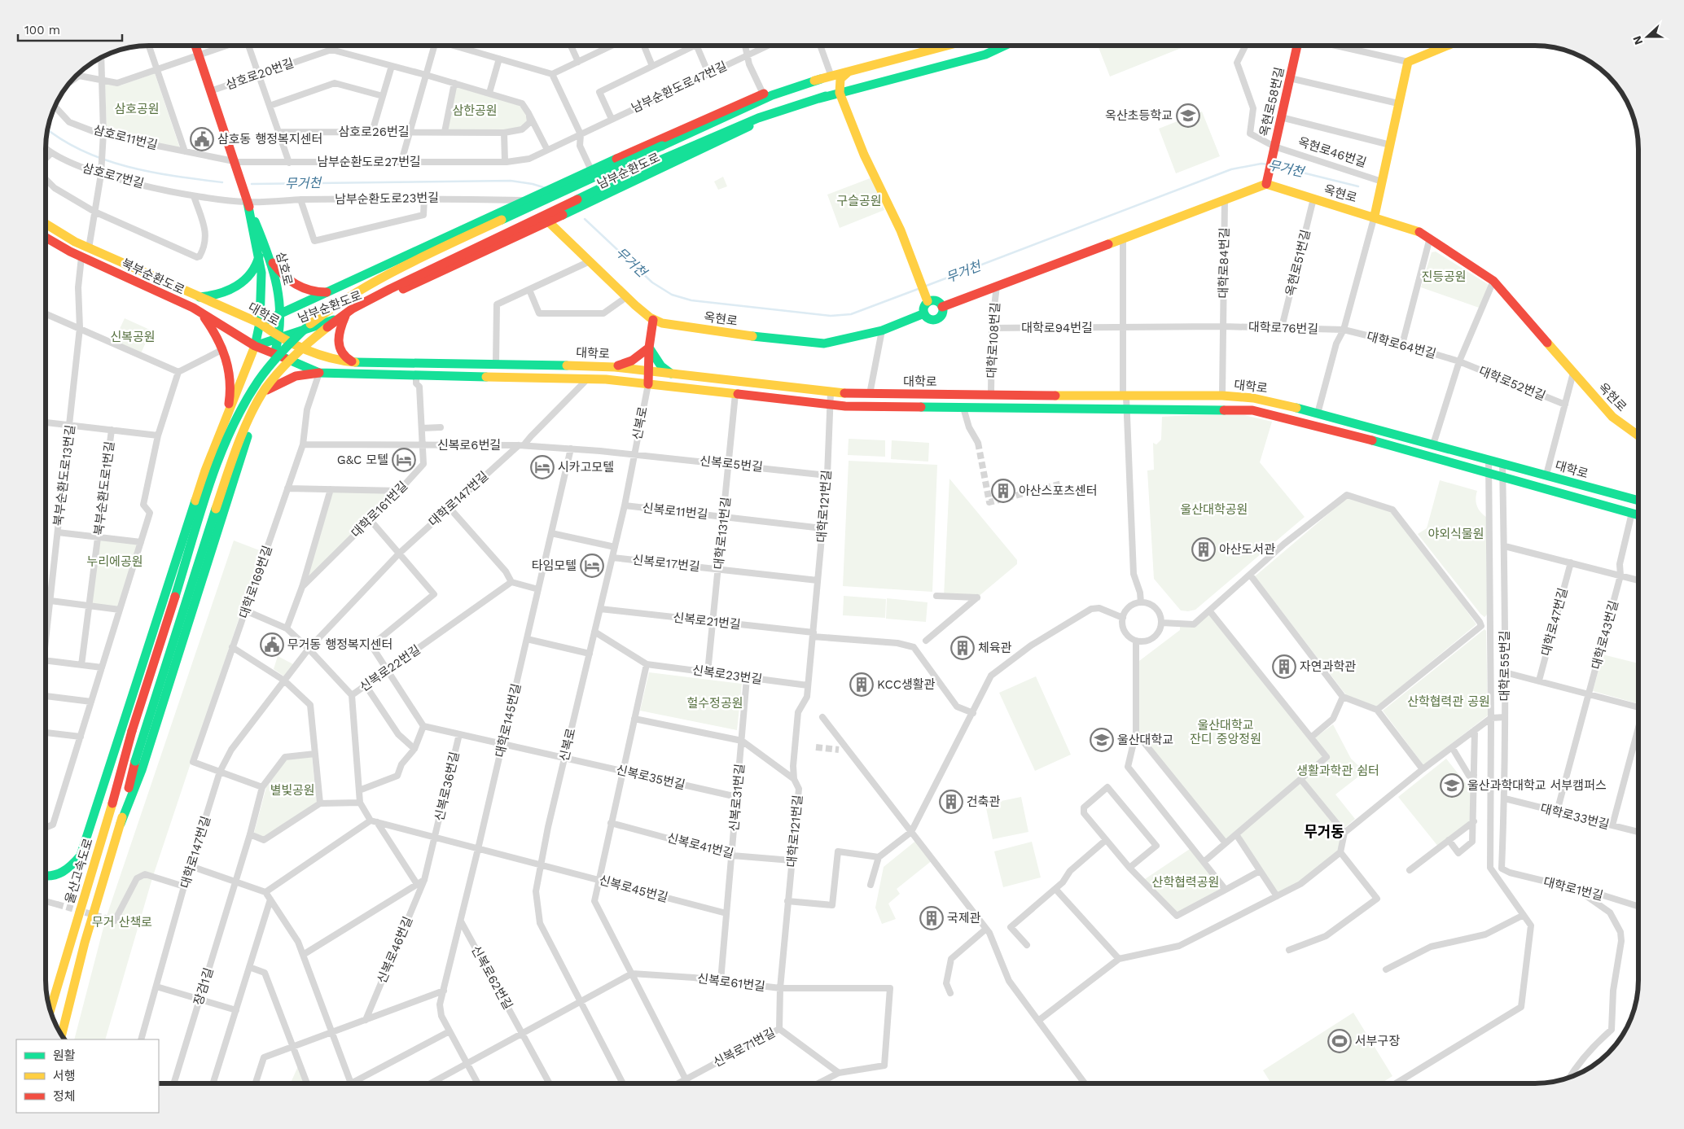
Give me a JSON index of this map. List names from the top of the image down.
{
  "streets": {
    "main road": [
      "옥현로58번길",
      "남부순환도로",
      "옥현로",
      "삼호로",
      "북부순환도로",
      "대학로",
      "울산고속도로"
    ],
    "street": [
      "삼호로20번길",
      "남부순환도로47번길",
      "삼호로26번길",
      "삼호로11번길",
      "옥현로46번길",
      "남부순환도로27번길",
      "삼호로7번길",
      "남부순환도로23번길",
      "대학로84번길",
      "옥현로51번길",
      "대학로94번길",
      "대학로76번길",
      "대학로108번길",
      "대학로64번길",
      "대학로52번길",
      "신복로",
      "신복로6번길",
      "신복로5번길",
      "북부순환도로13번길",
      "북부순환도로1번길",
      "대학로147번길",
      "대학로121번길",
      "대학로161번길",
      "신복로11번길",
      "대학로131번길",
      "신복로17번길",
      "대학로169번길",
      "신복로21번길",
      "대학로47번길",
      "대학로43번길",
      "대학로55번길",
      "신복로22번길",
      "신복로23번길",
      "대학로145번길",
      "신복로35번길",
      "신복로36번길",
      "신복로31번길",
      "대학로33번길",
      "신복로41번길",
      "신복로45번길",
      "대학로1번길",
      "신복로46번길",
      "신복로62번길",
      "신복로61번길",
      "장검1길",
      "신복로71번길"
    ]
  },
  "crossings": [
    ["남부순환도로47번길", "남부순환도로27번길"],
    ["옥현로58번길", "옥현로46번길"],
    ["옥현로58번길", "옥현로"],
    ["삼호로11번길", "남부순환도로27번길"],
    ["삼호로11번길", "삼호로"],
    ["남부순환도로27번길", "삼호로"],
    ["남부순환도로", "옥현로"],
    ["남부순환도로", "남부순환도로23번길"],
    ["남부순환도로", "삼호로"],
    ["남부순환도로", "북부순환도로"],
    ["남부순환도로", "대학로"],
    ["남부순환도로", "울산고속도로"],
    ["삼호로7번길", "남부순환도로23번길"],
    ["삼호로7번길", "삼호로"],
    ["옥현로", "옥현로51번길"],
    ["남부순환도로23번길", "삼호로"],
    ["대학로84번길", "대학로"],
    ["대학로84번길", "대학로76번길"],
    ["옥현로51번길", "대학로76번길"],
    ["삼호로", "북부순환도로"],
    ["삼호로", "대학로"],
    ["북부순환도로", "대학로"],
    ["북부순환도로", "북부순환도로13번길"],
    ["대학로", "대학로108번길"],
    ["대학로", "신복로"],
    ["대학로", "대학로147번길"],
    ["대학로", "대학로121번길"],
    ["대학로", "대학로161번길"],
    ["대학로", "대학로131번길"],
    ["대학로", "대학로169번길"],
    ["대학로", "대학로43번길"],
    ["대학로", "대학로55번길"],
    ["대학로94번길", "대학로108번길"],
    ["대학로76번길", "대학로64번길"],
    ["대학로64번길", "대학로52번길"],
    ["신복로", "신복로6번길"],
    ["신복로", "신복로5번길"],
    ["신복로", "신복로11번길"],
    ["신복로", "신복로17번길"],
    ["신복로", "신복로21번길"],
    ["신복로", "신복로23번길"],
    ["신복로", "신복로35번길"],
    ["신복로", "신복로36번길"],
    ["신복로", "신복로45번길"],
    ["신복로6번길", "신복로5번길"],
    ["신복로6번길", "대학로147번길"],
    ["신복로6번길", "대학로161번길"],
    ["신복로6번길", "대학로169번길"],
    ["신복로6번길", "대학로145번길"],
    ["신복로5번길", "대학로121번길"],
    ["신복로5번길", "대학로131번길"],
    ["대학로147번길", "대학로169번길"],
    ["대학로121번길", "신복로11번길"],
    ["대학로121번길", "신복로17번길"],
    ["대학로121번길", "신복로21번길"],
    ["대학로121번길", "신복로23번길"],
    ["대학로121번길", "신복로31번길"],
    ["대학로121번길", "신복로41번길"],
    ["대학로121번길", "신복로61번길"],
    ["대학로121번길", "신복로71번길"],
    ["신복로11번길", "대학로131번길"],
    ["대학로131번길", "신복로17번길"],
    ["대학로131번길", "신복로21번길"],
    ["대학로131번길", "신복로23번길"],
    ["대학로43번길", "대학로33번길"],
    ["대학로55번길", "대학로33번길"],
    ["대학로55번길", "대학로1번길"],
    ["대학로145번길", "신복로36번길"],
    ["대학로145번길", "신복로62번길"],
    ["신복로35번길", "신복로36번길"],
    ["신복로35번길", "신복로31번길"],
    ["신복로36번길", "신복로46번길"],
    ["신복로31번길", "신복로41번길"],
    ["신복로31번길", "신복로45번길"],
    ["신복로31번길", "신복로61번길"]
  ],
  "districts": ["무거동"],
  "water": ["무거천"],
  "parks": [
    "삼호공원",
    "삼한공원",
    "구슬공원",
    "진등공원",
    "신복공원",
    "울산대학공원",
    "야외식물원",
    "누리에공원",
    "산학협력관 공원",
    "헐수정공원",
    "울산대학교 잔디 중앙정원",
    "생활과학관 쉼터",
    "별빛공원",
    "산학협력공원",
    "무거 산책로"
  ],
  "places": {
    "school or university": ["옥산초등학교", "울산대학교", "울산과학대학교 서부캠퍼스"],
    "public building": ["삼호동 행정복지센터", "무거동 행정복지센터"],
    "hotel": ["G&C 모텔", "시카고모텔", "타임모텔"],
    "building": [
      "아산스포츠센터",
      "아산도서관",
      "체육관",
      "자연과학관",
      "KCC생활관",
      "건축관",
      "국제관"
    ],
    "sports": ["서부구장"]
  },
  "legend": ["원활", "서행", "정체"],
  "scale_bar": "100 m",
  "north": "left"
}
